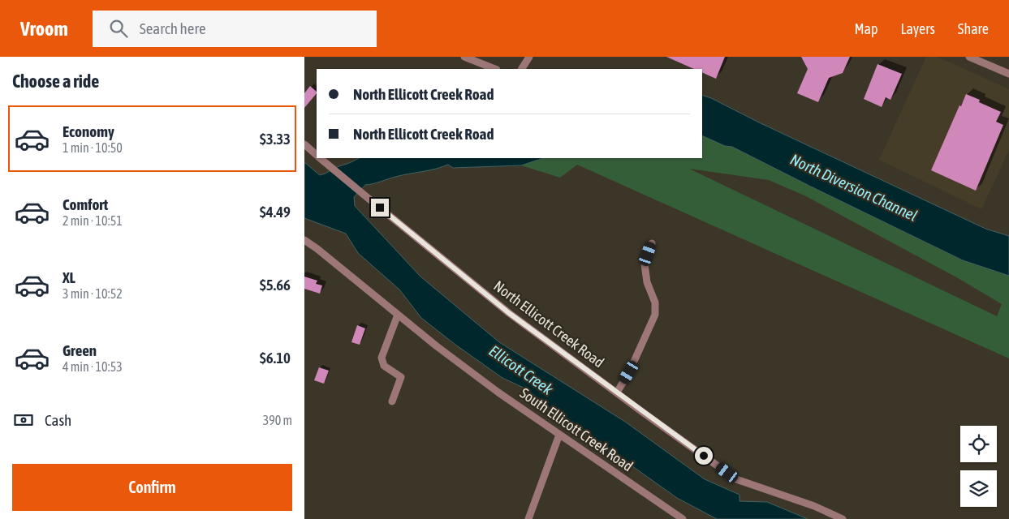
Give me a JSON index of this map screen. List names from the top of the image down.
{
  "streets": {
    "street": ["North Ellicott Creek Road", "South Ellicott Creek Road"]
  },
  "water": ["North Diversion Channel", "Ellicott Creek"],
  "page": {
    "header": "Vroom",
    "search": "Search here",
    "nav": ["Map", "Layers", "Share"],
    "heading": "Choose a ride",
    "banner": ["North Ellicott Creek Road", "North Ellicott Creek Road"],
    "list": [
      {
        "name": "Economy",
        "note": "1 min · 10:50",
        "value": "$3.33"
      },
      {
        "name": "Comfort",
        "note": "2 min · 10:51",
        "value": "$4.49"
      },
      {
        "name": "XL",
        "note": "3 min · 10:52",
        "value": "$5.66"
      },
      {
        "name": "Green",
        "note": "4 min · 10:53",
        "value": "$6.10"
      }
    ],
    "pay": ["Cash", "390 m"],
    "buttons": "Confirm"
  }
}
